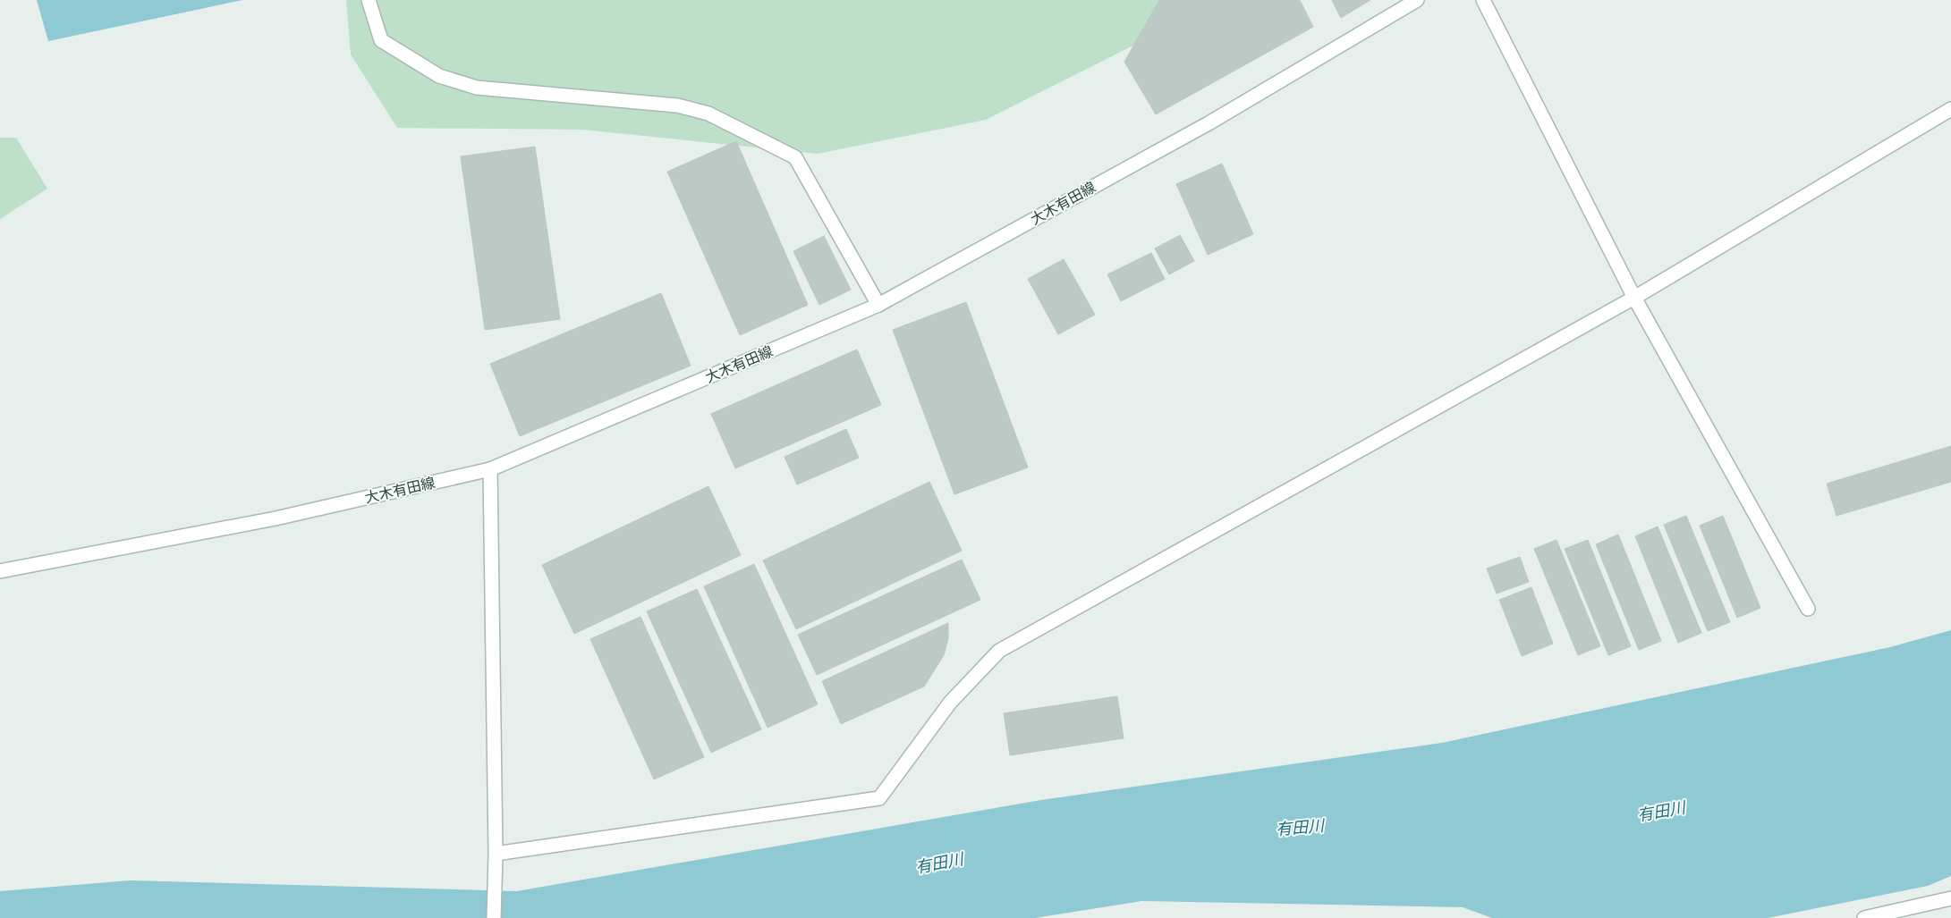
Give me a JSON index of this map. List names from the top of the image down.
{
  "streets": {
    "street": ["大木有田線"]
  },
  "water": ["有田川"]
}
